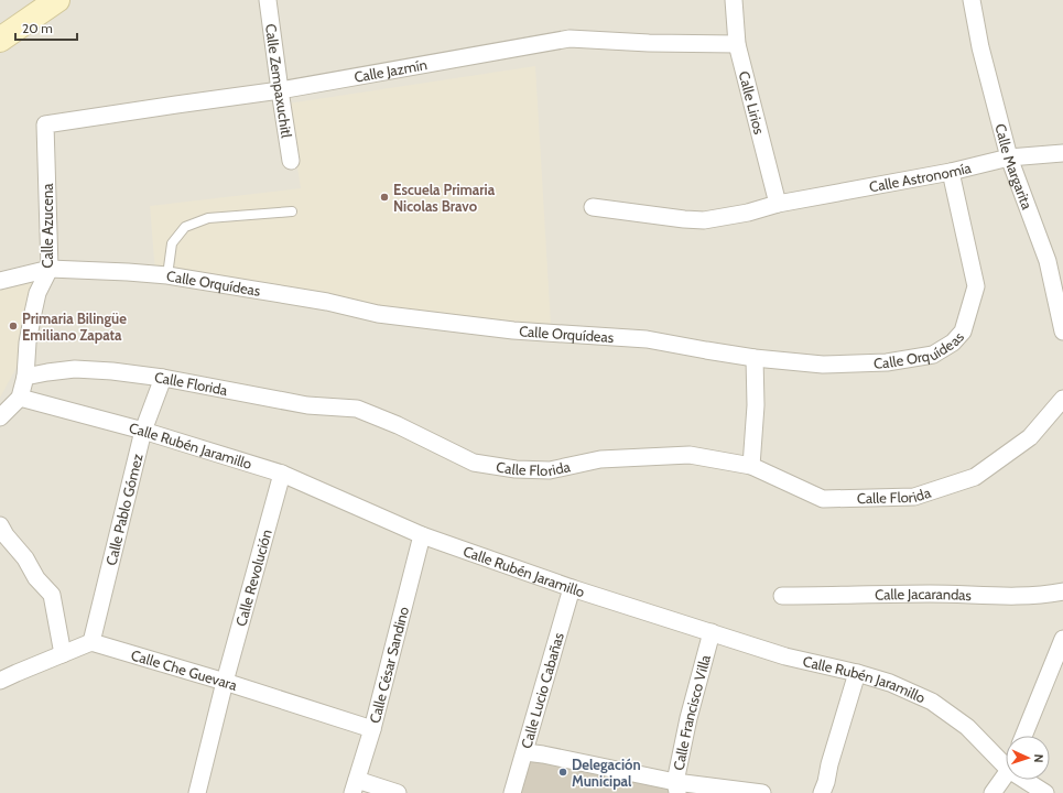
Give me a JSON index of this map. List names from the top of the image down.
{
  "streets": {
    "street": [
      "Calle Jazmín",
      "Calle Zempaxuchitl",
      "Calle Lirios",
      "Calle Margarita",
      "Calle Astronomía",
      "Calle Azucena",
      "Calle Orquídeas",
      "Calle Florida",
      "Calle Rubén Jaramillo",
      "Calle Pablo Gómez",
      "Calle Revolución",
      "Calle Jacarandas",
      "Calle César Sandino",
      "Calle Che Guevara",
      "Calle Lucio Cabañas",
      "Calle Francisco Villa"
    ]
  },
  "crossings": [
    ["Calle Jazmín", "Calle Zempaxuchitl"],
    ["Calle Jazmín", "Calle Lirios"],
    ["Calle Jazmín", "Calle Azucena"],
    ["Calle Lirios", "Calle Astronomía"],
    ["Calle Margarita", "Calle Astronomía"],
    ["Calle Astronomía", "Calle Orquídeas"],
    ["Calle Azucena", "Calle Orquídeas"],
    ["Calle Azucena", "Calle Florida"],
    ["Calle Florida", "Calle Pablo Gómez"],
    ["Calle Rubén Jaramillo", "Calle Pablo Gómez"],
    ["Calle Rubén Jaramillo", "Calle Revolución"],
    ["Calle Rubén Jaramillo", "Calle César Sandino"],
    ["Calle Rubén Jaramillo", "Calle Lucio Cabañas"],
    ["Calle Rubén Jaramillo", "Calle Francisco Villa"],
    ["Calle Pablo Gómez", "Calle Che Guevara"],
    ["Calle Revolución", "Calle Che Guevara"],
    ["Calle César Sandino", "Calle Che Guevara"]
  ],
  "places": ["Escuela Primaria Nicolas Bravo", "Primaria Bilingüe Emiliano Zapata", "Delegación Municipal"],
  "scale_bar": "20 m",
  "north": "right"
}
